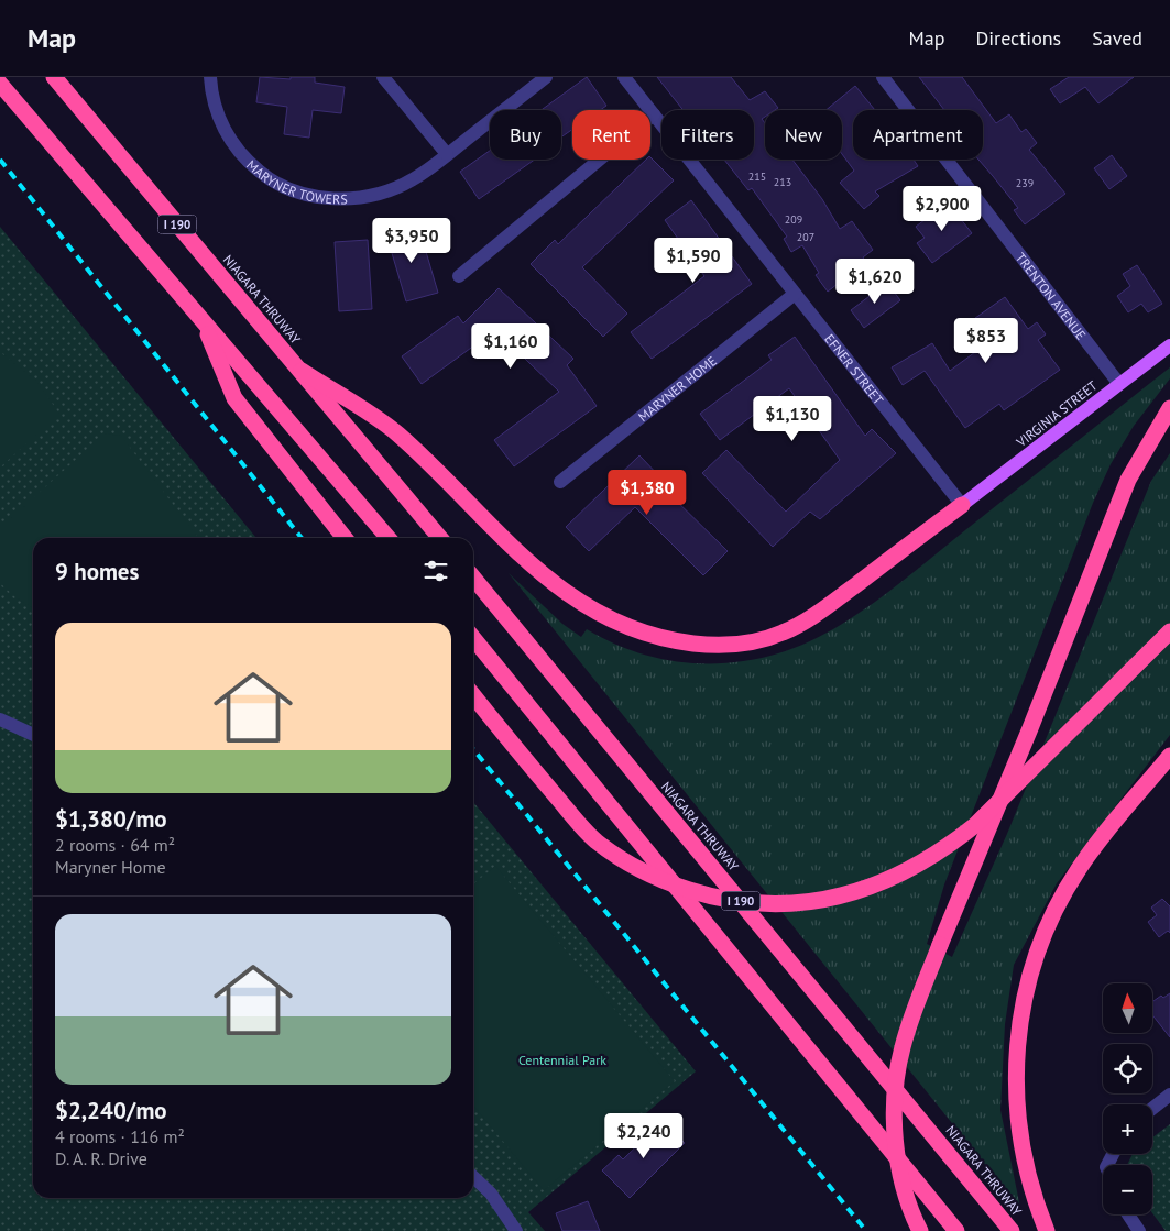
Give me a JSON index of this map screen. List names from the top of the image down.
{
  "streets": {
    "highway": ["I 190", "NIAGARA THRUWAY"],
    "main road": ["VIRGINIA STREET"],
    "street": [
      "MARYNER TOWERS",
      "TRENTON AVENUE",
      "EFNER STREET",
      "MARYNER HOME"
    ]
  },
  "crossings": [
    ["TRENTON AVENUE", "VIRGINIA STREET"],
    ["EFNER STREET", "MARYNER HOME"],
    ["EFNER STREET", "VIRGINIA STREET"]
  ],
  "parks": ["Centennial Park"],
  "house_numbers": [
    "215",
    "213",
    "239",
    "209",
    "207"
  ],
  "north": "top",
  "page": {
    "header": "Map",
    "nav": ["Map", "Directions", "Saved"],
    "chip": [
      "Buy",
      "Rent",
      "Filters",
      "New",
      "Apartment"
    ],
    "price": [
      "$2,900",
      "$3,950",
      "$1,590",
      "$1,620",
      "$853",
      "$1,160",
      "$1,130",
      "$1,380",
      "$2,240"
    ],
    "heading": "9 homes",
    "list": [
      {
        "name": "$1,380/mo",
        "note": "2 rooms · 64 m² · Maryner Home"
      },
      {
        "name": "$2,240/mo",
        "note": "4 rooms · 116 m² · D. A. R. Drive"
      }
    ],
    "map_buttons": ["+", "−"]
  }
}
